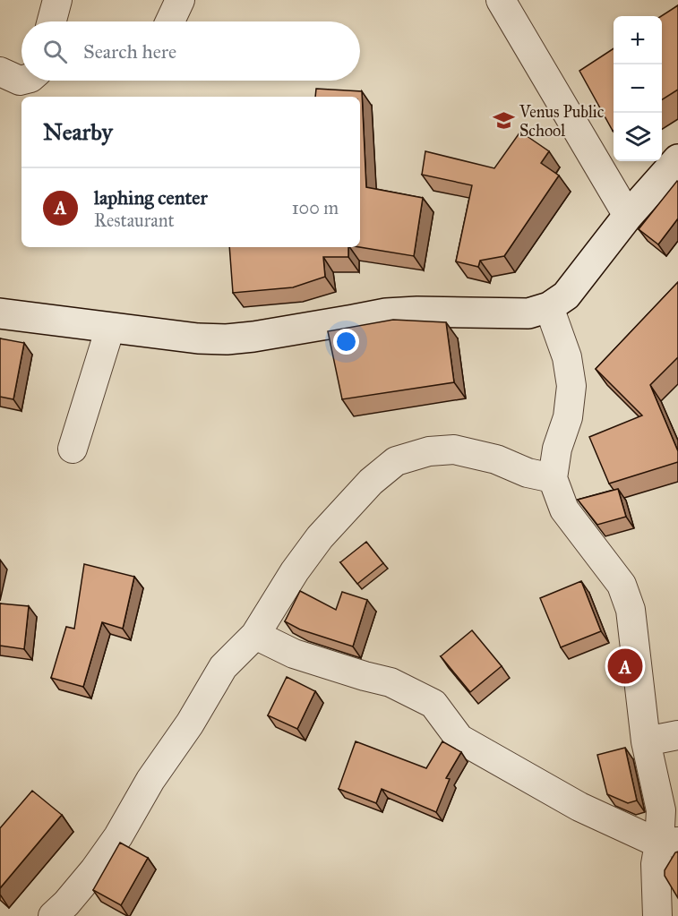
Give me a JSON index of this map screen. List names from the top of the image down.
{
  "places": {
    "school or university": ["Venus Public School"]
  },
  "page": {
    "map_buttons": ["+", "−"],
    "search": "Search here",
    "heading": "Nearby",
    "list": [
      {
        "mark": "A",
        "name": "laphing center",
        "note": "Restaurant",
        "value": "100 m"
      }
    ],
    "pins": "A"
  }
}
